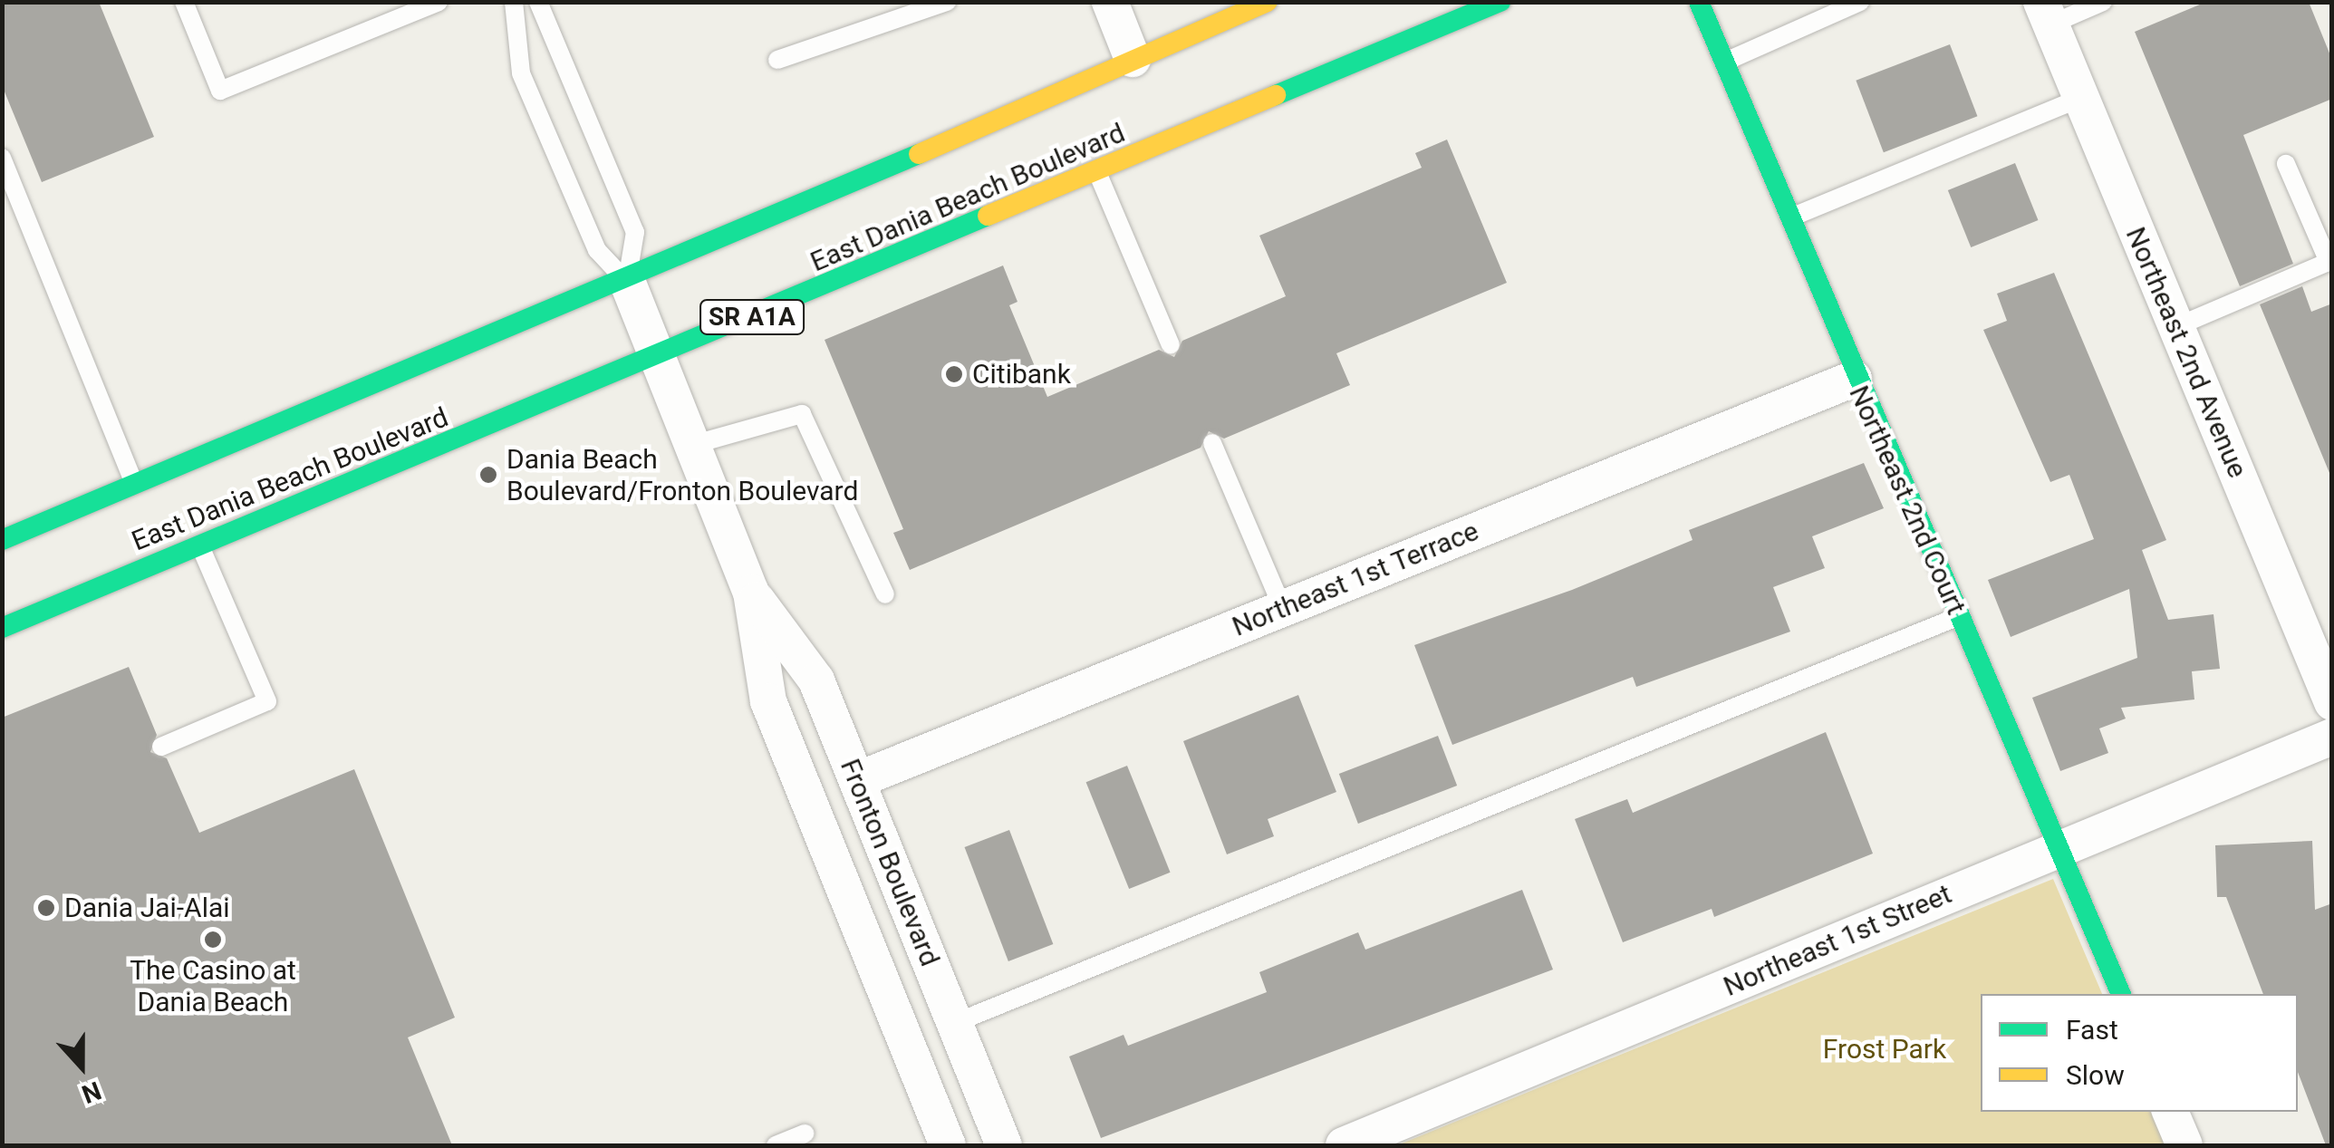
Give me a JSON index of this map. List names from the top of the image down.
{
  "streets": {
    "main road": ["East Dania Beach Boulevard", "SR A1A", "Northeast 2nd Court"],
    "street": [
      "Northeast 2nd Avenue",
      "Northeast 1st Terrace",
      "Fronton Boulevard",
      "Northeast 1st Street"
    ]
  },
  "crossings": [
    ["East Dania Beach Boulevard", "Fronton Boulevard"],
    ["Northeast 2nd Court", "Northeast 1st Terrace"],
    ["Northeast 2nd Court", "Northeast 1st Street"],
    ["Northeast 1st Terrace", "Fronton Boulevard"]
  ],
  "parks": ["Frost Park"],
  "places": [
    "Citibank",
    "Dania Beach Boulevard/Fronton Boulevard",
    "Dania Jai-Alai",
    "The Casino at Dania Beach"
  ],
  "legend": ["Fast", "Slow"],
  "north": "bottom"
}
